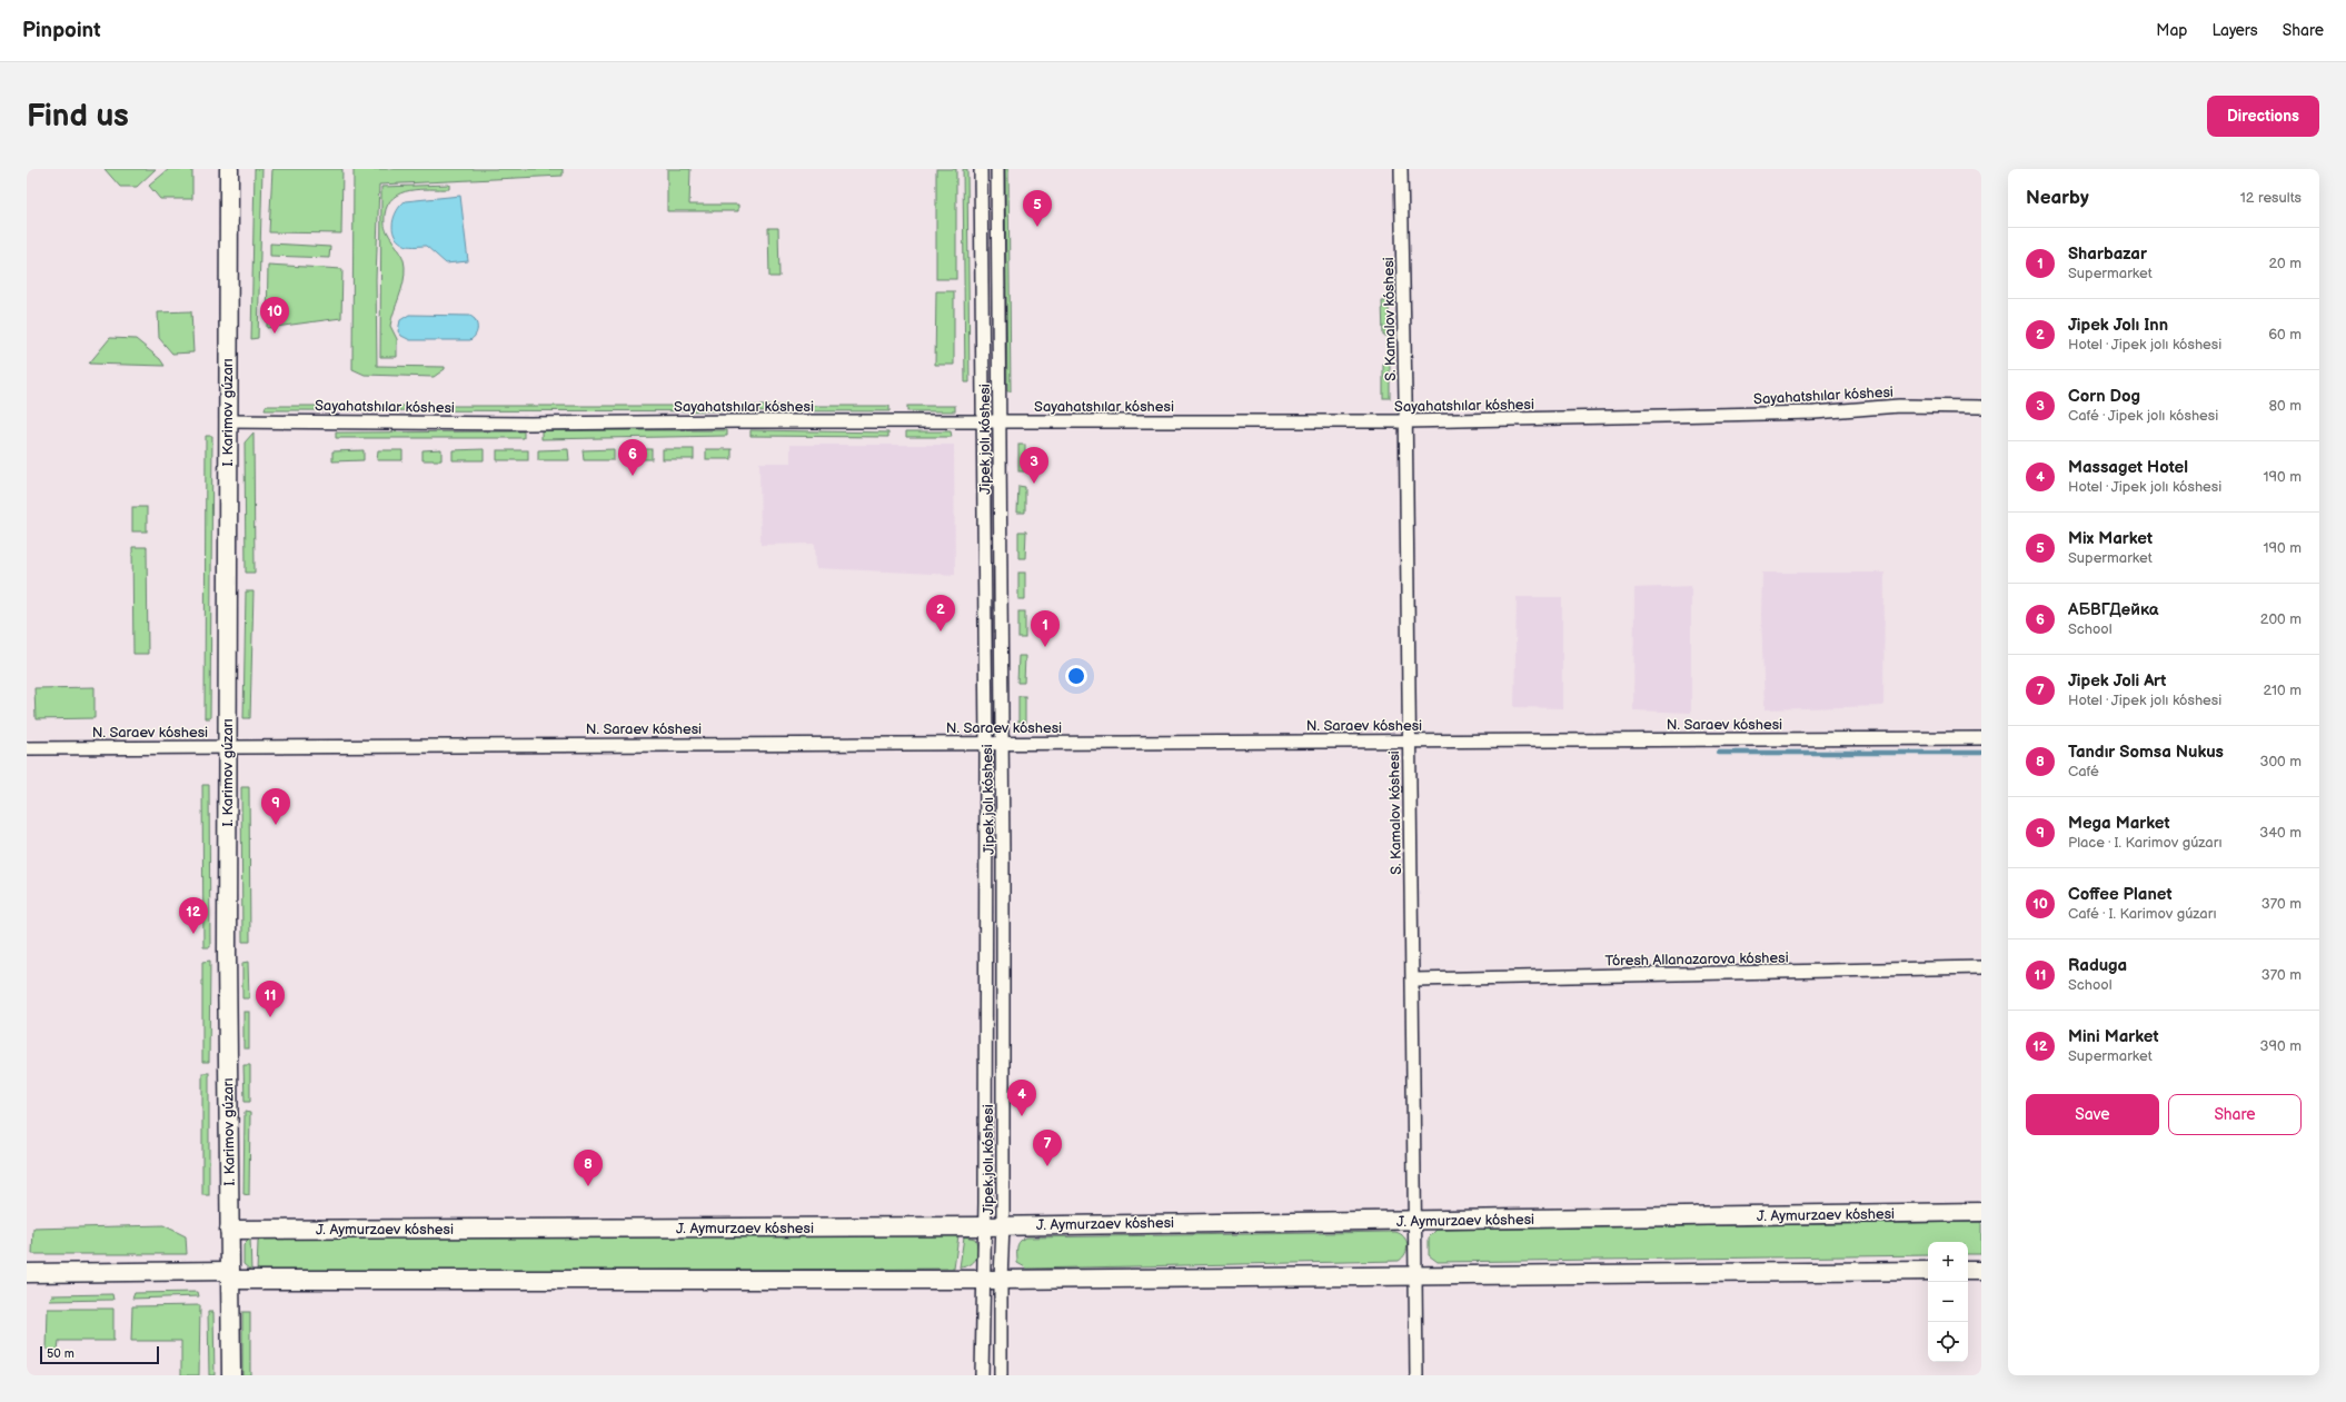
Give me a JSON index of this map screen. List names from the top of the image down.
{
  "streets": {
    "street": [
      "S. Kamalov kóshesi",
      "Sayahatshılar kóshesi",
      "I. Karimov gúzarı",
      "Jipek jolı kóshesi",
      "N. Saraev kóshesi",
      "Tóresh Allanazarova kóshesi",
      "J. Aymurzaev kóshesi"
    ]
  },
  "crossings": [
    ["S. Kamalov kóshesi", "Sayahatshılar kóshesi"],
    ["S. Kamalov kóshesi", "N. Saraev kóshesi"],
    ["S. Kamalov kóshesi", "Tóresh Allanazarova kóshesi"],
    ["S. Kamalov kóshesi", "J. Aymurzaev kóshesi"],
    ["Sayahatshılar kóshesi", "I. Karimov gúzarı"],
    ["Sayahatshılar kóshesi", "Jipek jolı kóshesi"],
    ["I. Karimov gúzarı", "N. Saraev kóshesi"],
    ["I. Karimov gúzarı", "J. Aymurzaev kóshesi"],
    ["Jipek jolı kóshesi", "N. Saraev kóshesi"],
    ["Jipek jolı kóshesi", "J. Aymurzaev kóshesi"]
  ],
  "scale_bar": "50 m",
  "page": {
    "header": "Pinpoint",
    "nav": ["Map", "Layers", "Share"],
    "buttons": [
      "Directions",
      ["Save", "Share"]
    ],
    "title": "Find us",
    "heading": ["Nearby", "12 results"],
    "pins": [
      "5",
      "10",
      "6",
      "3",
      "2",
      "1",
      "9",
      "12",
      "11",
      "4",
      "7",
      "8"
    ],
    "list": [
      {
        "mark": "1",
        "name": "Sharbazar",
        "note": "Supermarket",
        "value": "20 m"
      },
      {
        "mark": "2",
        "name": "Jipek Jolı Inn",
        "note": "Hotel · Jipek jolı kóshesi",
        "value": "60 m"
      },
      {
        "mark": "3",
        "name": "Corn Dog",
        "note": "Café · Jipek jolı kóshesi",
        "value": "80 m"
      },
      {
        "mark": "4",
        "name": "Massaget Hotel",
        "note": "Hotel · Jipek jolı kóshesi",
        "value": "190 m"
      },
      {
        "mark": "5",
        "name": "Mix Market",
        "note": "Supermarket",
        "value": "190 m"
      },
      {
        "mark": "6",
        "name": "АБВГДейка",
        "note": "School",
        "value": "200 m"
      },
      {
        "mark": "7",
        "name": "Jipek Joli Art",
        "note": "Hotel · Jipek jolı kóshesi",
        "value": "210 m"
      },
      {
        "mark": "8",
        "name": "Tandır Somsa Nukus",
        "note": "Café",
        "value": "300 m"
      },
      {
        "mark": "9",
        "name": "Mega Market",
        "note": "Place · I. Karimov gúzarı",
        "value": "340 m"
      },
      {
        "mark": "10",
        "name": "Coffee Planet",
        "note": "Café · I. Karimov gúzarı",
        "value": "370 m"
      },
      {
        "mark": "11",
        "name": "Raduga",
        "note": "School",
        "value": "370 m"
      },
      {
        "mark": "12",
        "name": "Mini Market",
        "note": "Supermarket",
        "value": "390 m"
      }
    ],
    "map_buttons": ["+", "−"],
    "scale": "50 m"
  }
}
